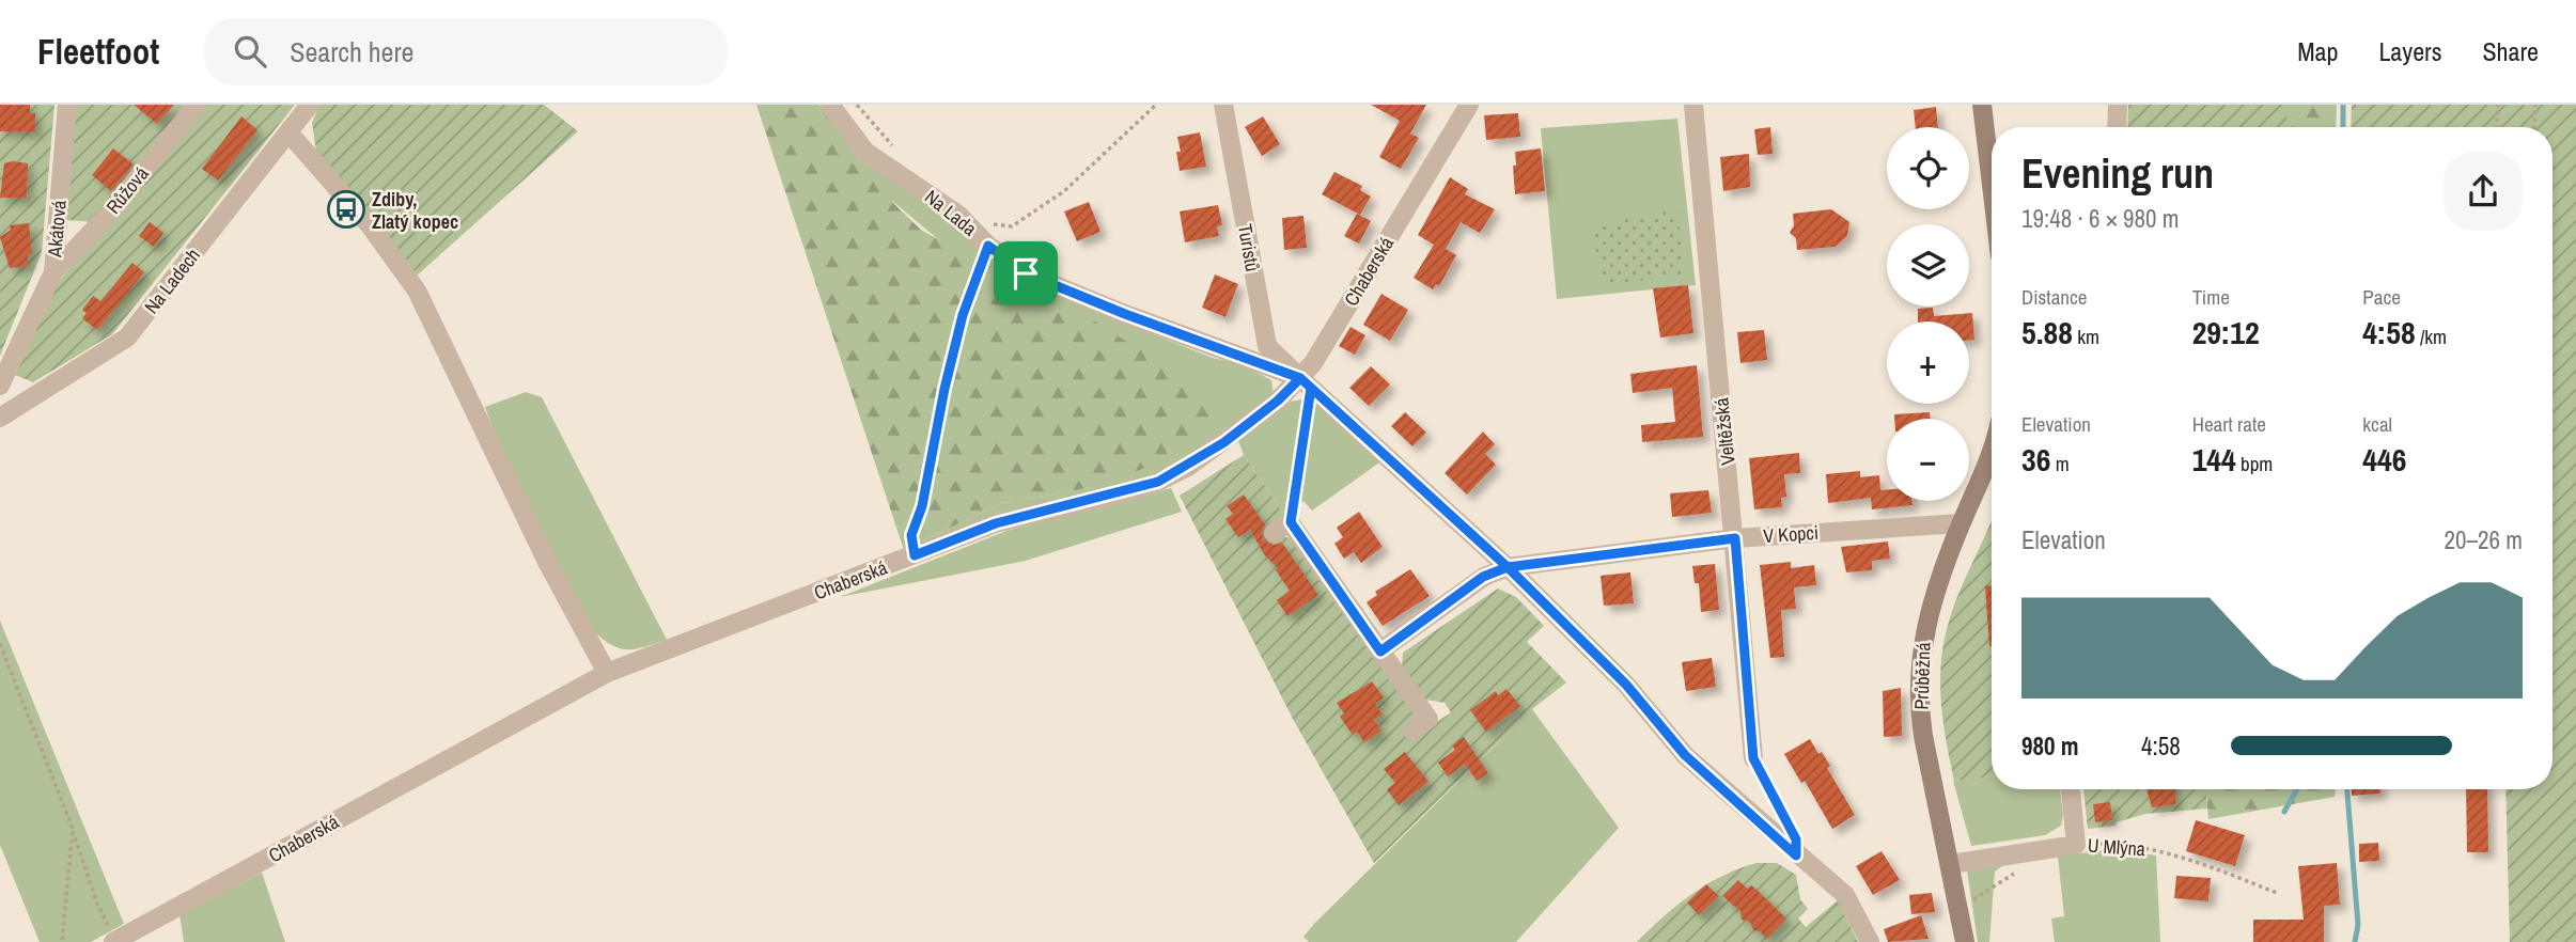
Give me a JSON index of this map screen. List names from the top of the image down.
{
  "streets": {
    "street": [
      "Růžová",
      "Na Lada",
      "Akátová",
      "Turistů",
      "Chaberská",
      "Na Ladech",
      "Veltěžská",
      "V Kopci",
      "Průběžná",
      "U Mlýna"
    ]
  },
  "crossings": [
    ["Růžová", "Akátová"],
    ["Na Lada", "Turistů"],
    ["Na Lada", "Chaberská"],
    ["Na Lada", "V Kopci"],
    ["Akátová", "Na Ladech"],
    ["Turistů", "Chaberská"],
    ["Veltěžská", "V Kopci"],
    ["V Kopci", "Průběžná"],
    ["Průběžná", "U Mlýna"]
  ],
  "places": {
    "bus stop": ["Zdiby, Zlatý kopec"]
  },
  "page": {
    "header": "Fleetfoot",
    "search": "Search here",
    "nav": ["Map", "Layers", "Share"],
    "map_buttons": ["+", "−"],
    "heading": ["Evening run", "19:48 · 6 × 980 m"],
    "stats": [
      ["Distance", "5.88 km"],
      ["Time", "29:12"],
      ["Pace", "4:58 /km"],
      ["Elevation", "36 m"],
      ["Heart rate", "144 bpm"],
      ["kcal", "446"]
    ],
    "chart": ["Elevation", "20–26 m"],
    "list": [
      {
        "name": "980 m",
        "note": "4:58"
      }
    ]
  }
}
